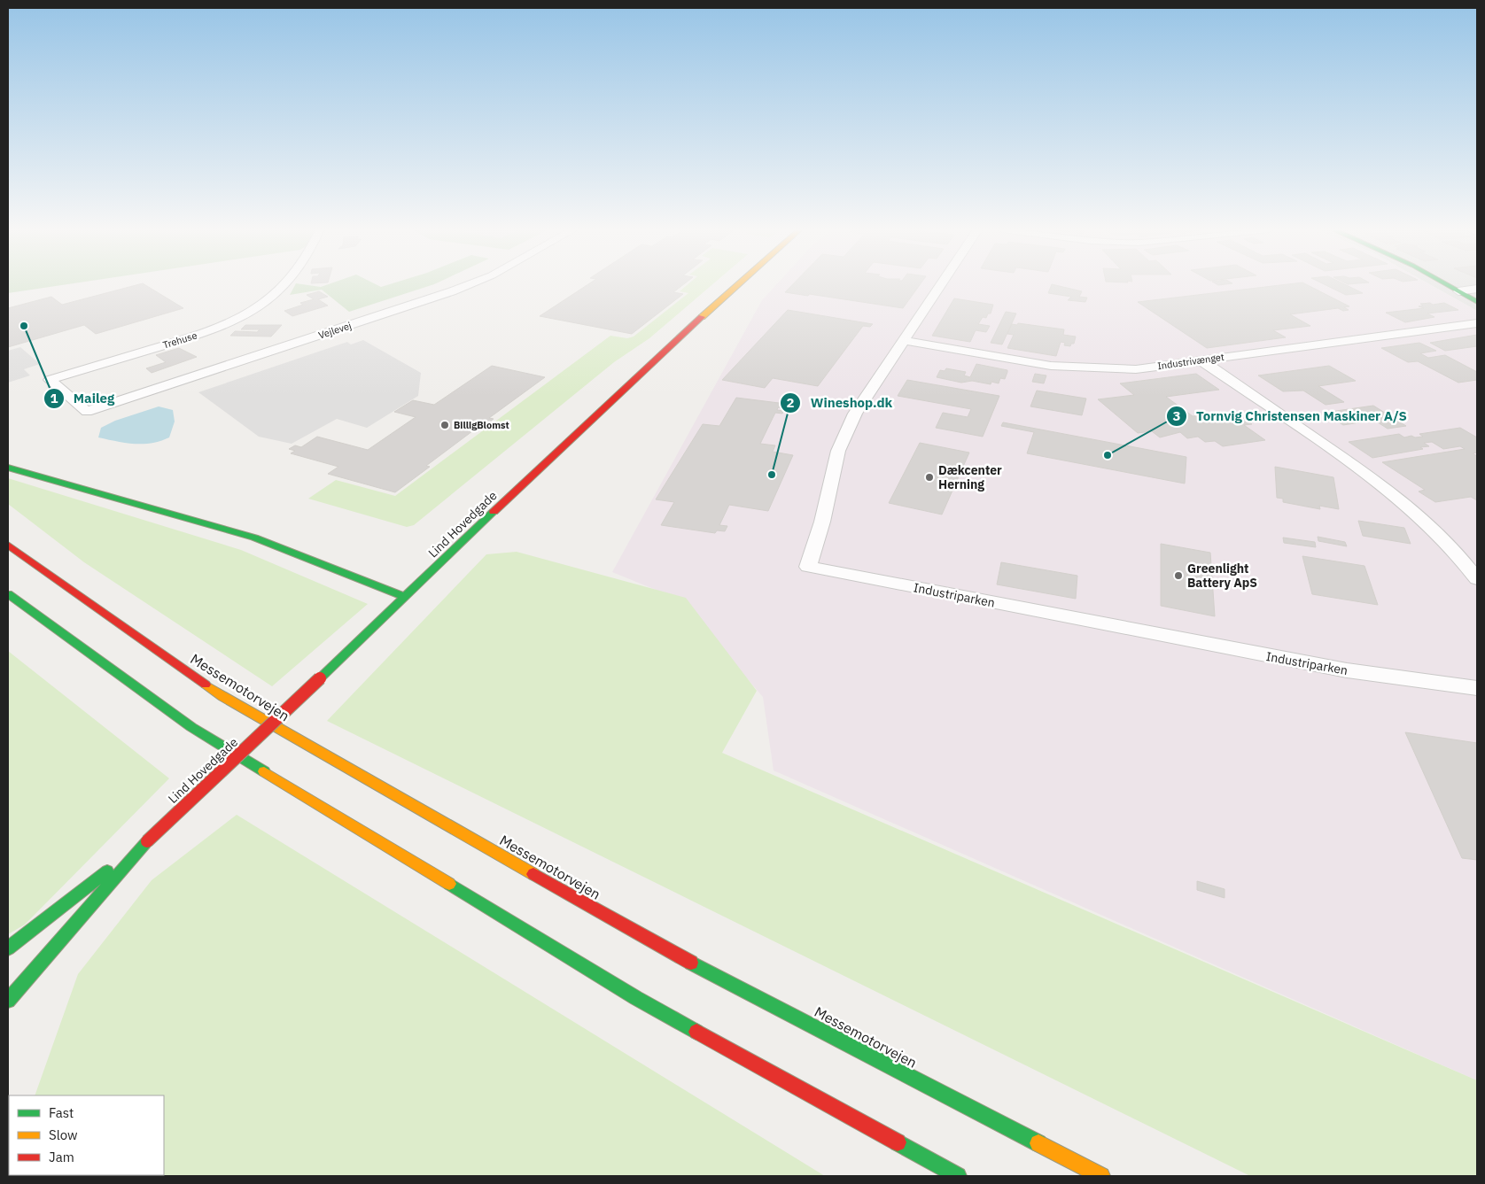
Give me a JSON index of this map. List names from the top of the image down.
{
  "streets": {
    "main road": ["Lind Hovedgade", "Messemotorvejen"],
    "street": [
      "Vejlevej",
      "Trehuse",
      "Industrivænget",
      "Industriparken"
    ]
  },
  "crossings": [
    ["Vejlevej", "Trehuse"],
    ["Industrivænget", "Industriparken"]
  ],
  "places": [
    "Maileg",
    "BilligBlomst",
    "Tornvig Christensen Maskiner A/S",
    "Wineshop.dk",
    "Dækcenter Herning",
    "Greenlight Battery ApS"
  ],
  "legend": ["Fast", "Slow", "Jam"]
}
